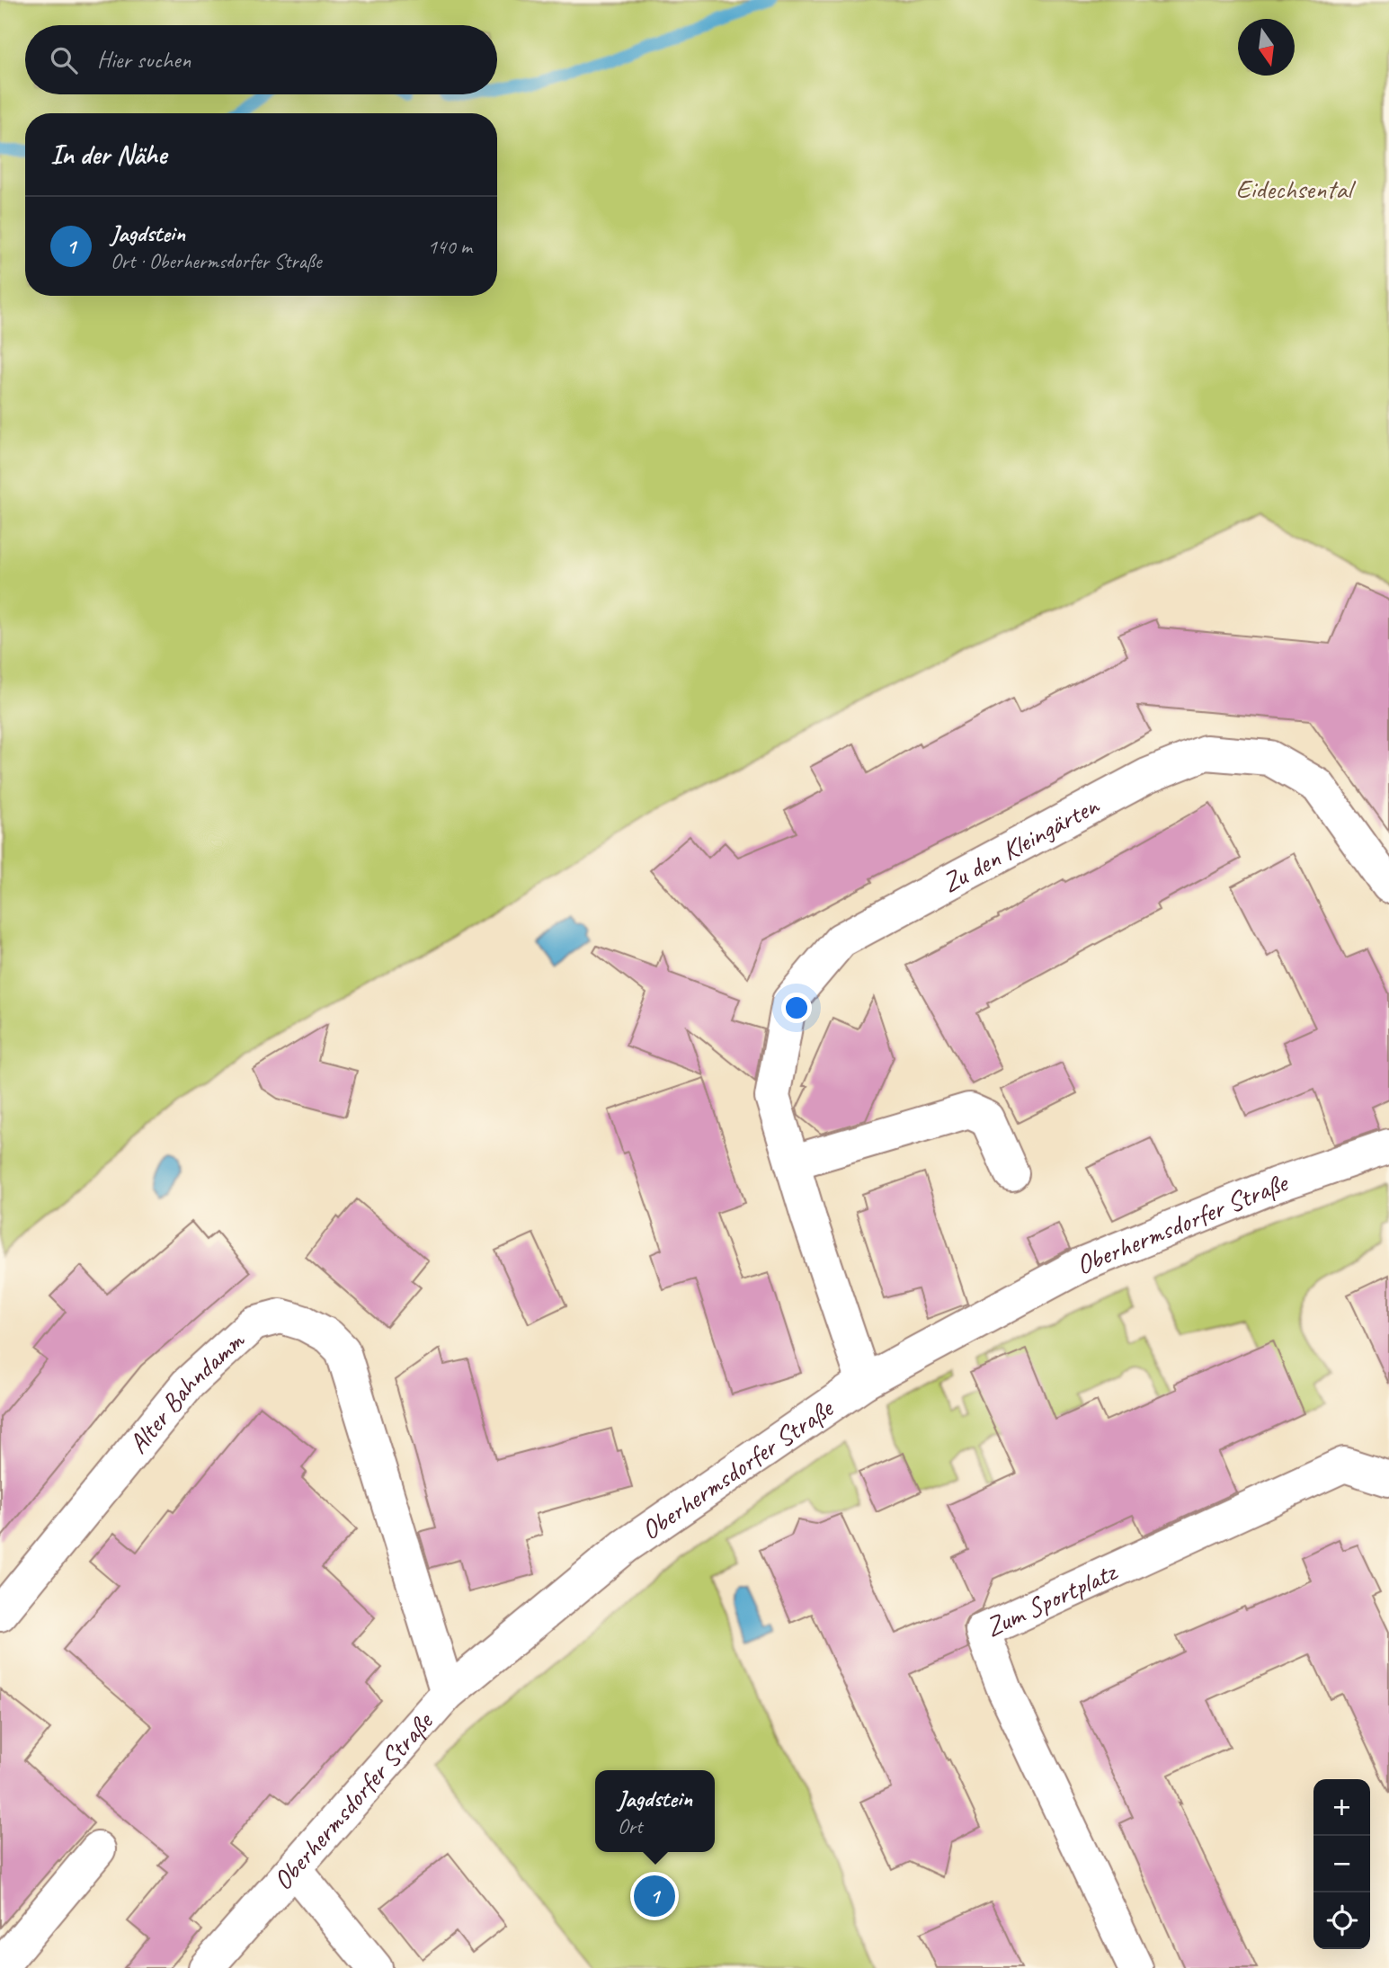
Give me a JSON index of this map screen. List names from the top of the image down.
{
  "streets": {
    "street": [
      "Zu den Kleingärten",
      "Oberhermsdorfer Straße",
      "Alter Bahndamm",
      "Zum Sportplatz"
    ]
  },
  "crossings": [
    ["Zu den Kleingärten", "Oberhermsdorfer Straße"],
    ["Oberhermsdorfer Straße", "Alter Bahndamm"]
  ],
  "parks": ["Eidechsental"],
  "north": "bottom",
  "page": {
    "search": "Hier suchen",
    "heading": "In der Nähe",
    "list": [
      {
        "mark": "1",
        "name": "Jagdstein",
        "note": "Ort · Oberhermsdorfer Straße",
        "value": "140 m"
      }
    ],
    "popup": ["Jagdstein", "Ort"],
    "map_buttons": ["+", "−"],
    "pins": "1"
  }
}
